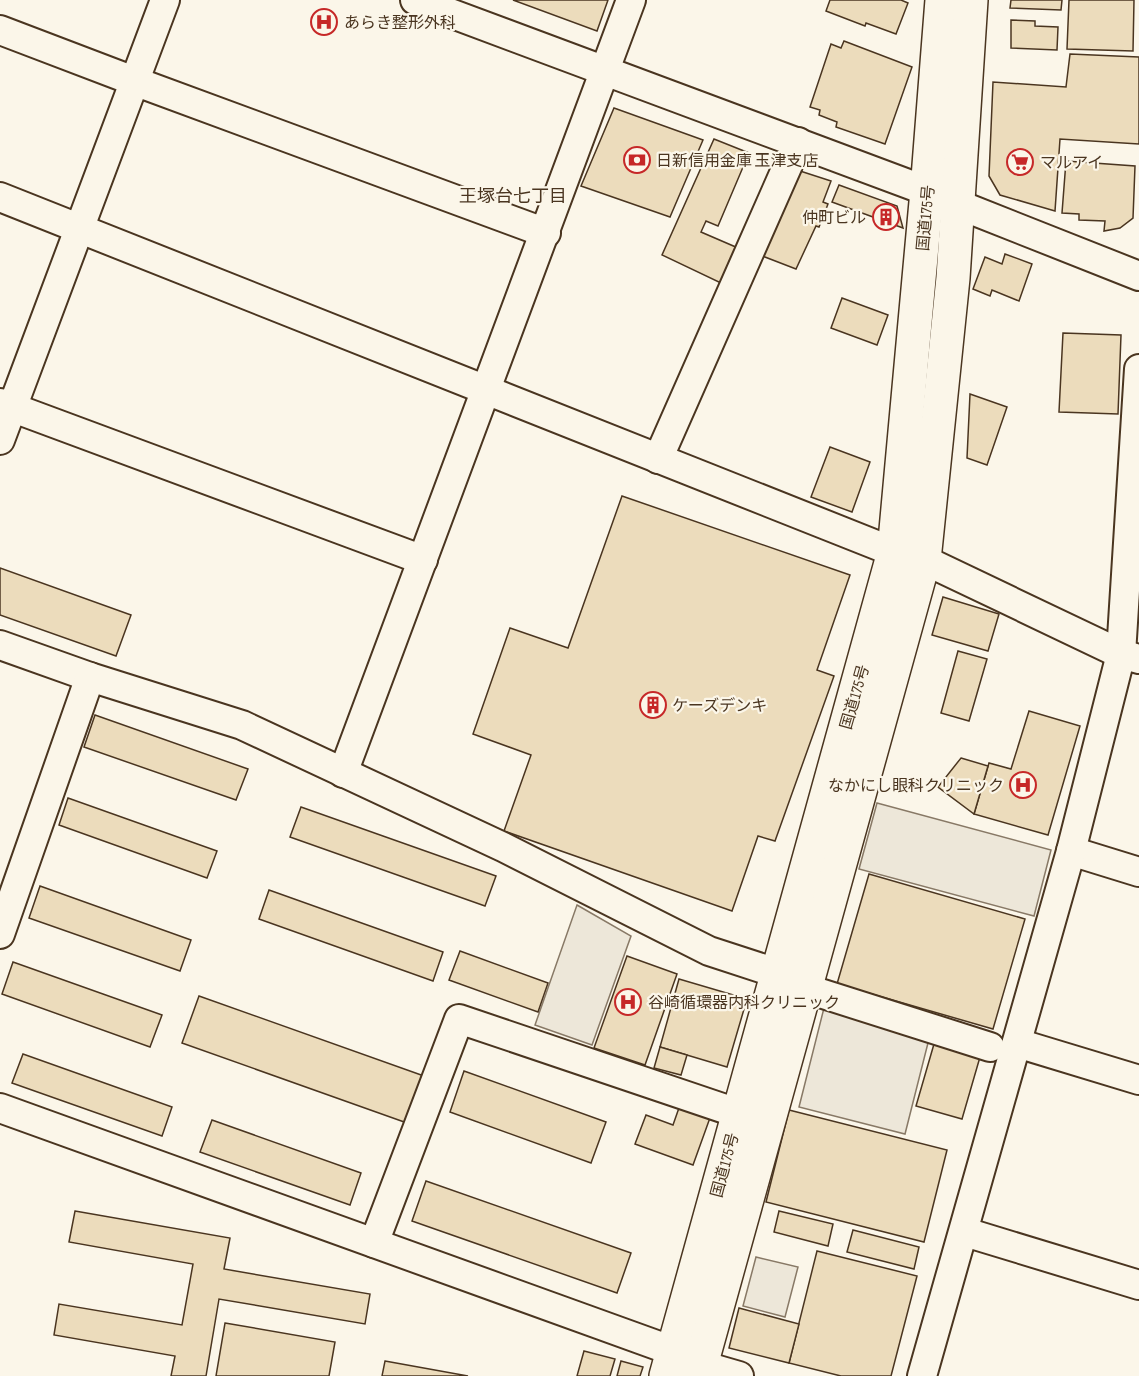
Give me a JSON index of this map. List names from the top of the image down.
{
  "streets": {
    "highway": ["国道175号"]
  },
  "districts": ["王塚台七丁目"],
  "places": {
    "hospital": ["あらき整形外科", "なかにし眼科クリニック", "谷崎循環器内科クリニック"],
    "bank": ["日新信用金庫 玉津支店"],
    "supermarket": ["マルアイ"],
    "building": ["仲町ビル", "ケーズデンキ"]
  }
}
